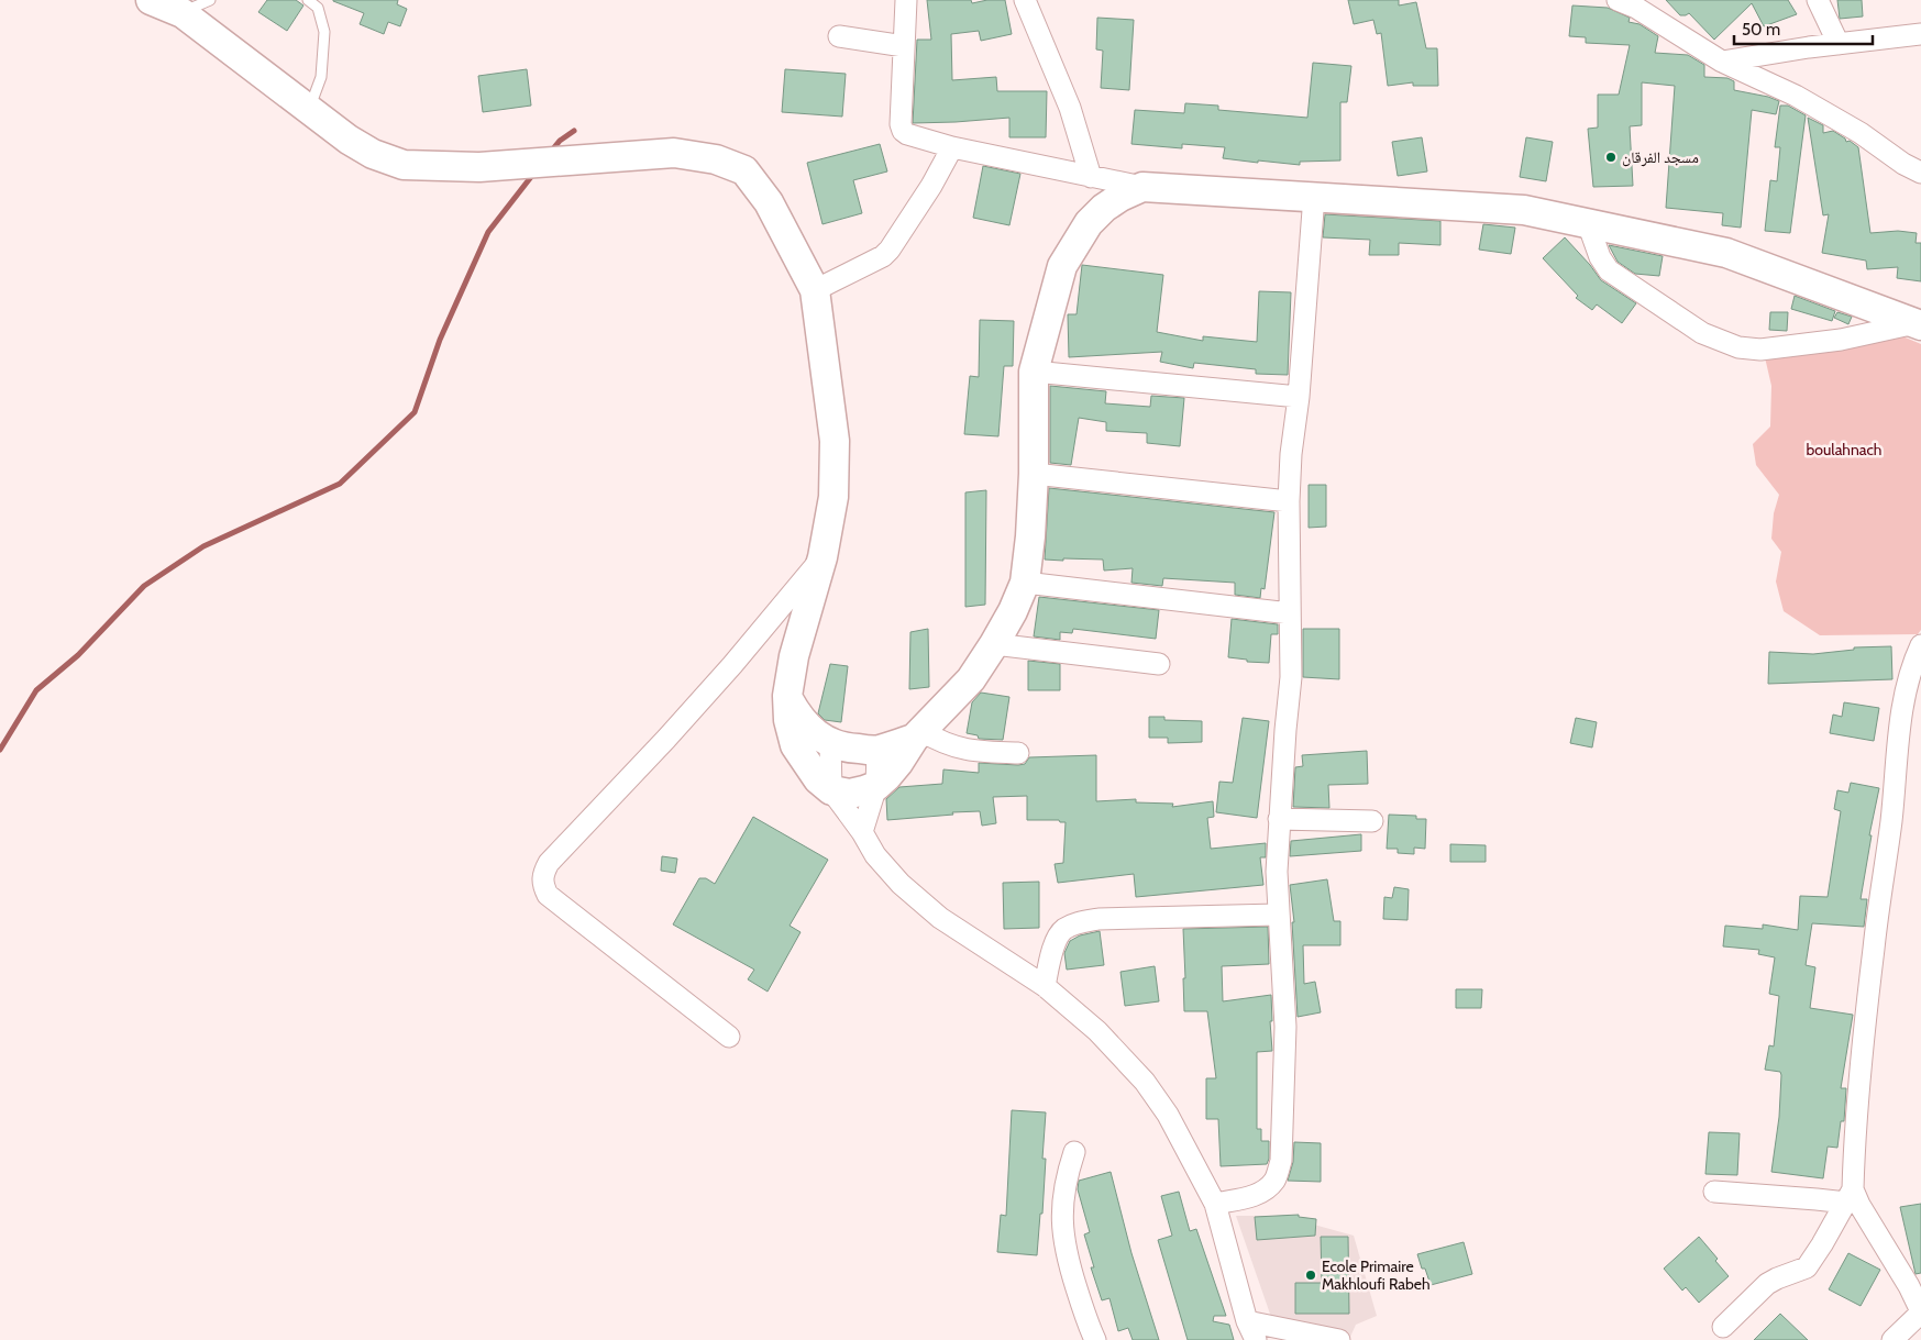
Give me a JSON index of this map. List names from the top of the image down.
{
  "parks": ["boulahnach"],
  "places": ["مسجد الفرقان", "Ecole Primaire Makhloufi Rabeh"],
  "scale_bar": "50 m"
}
